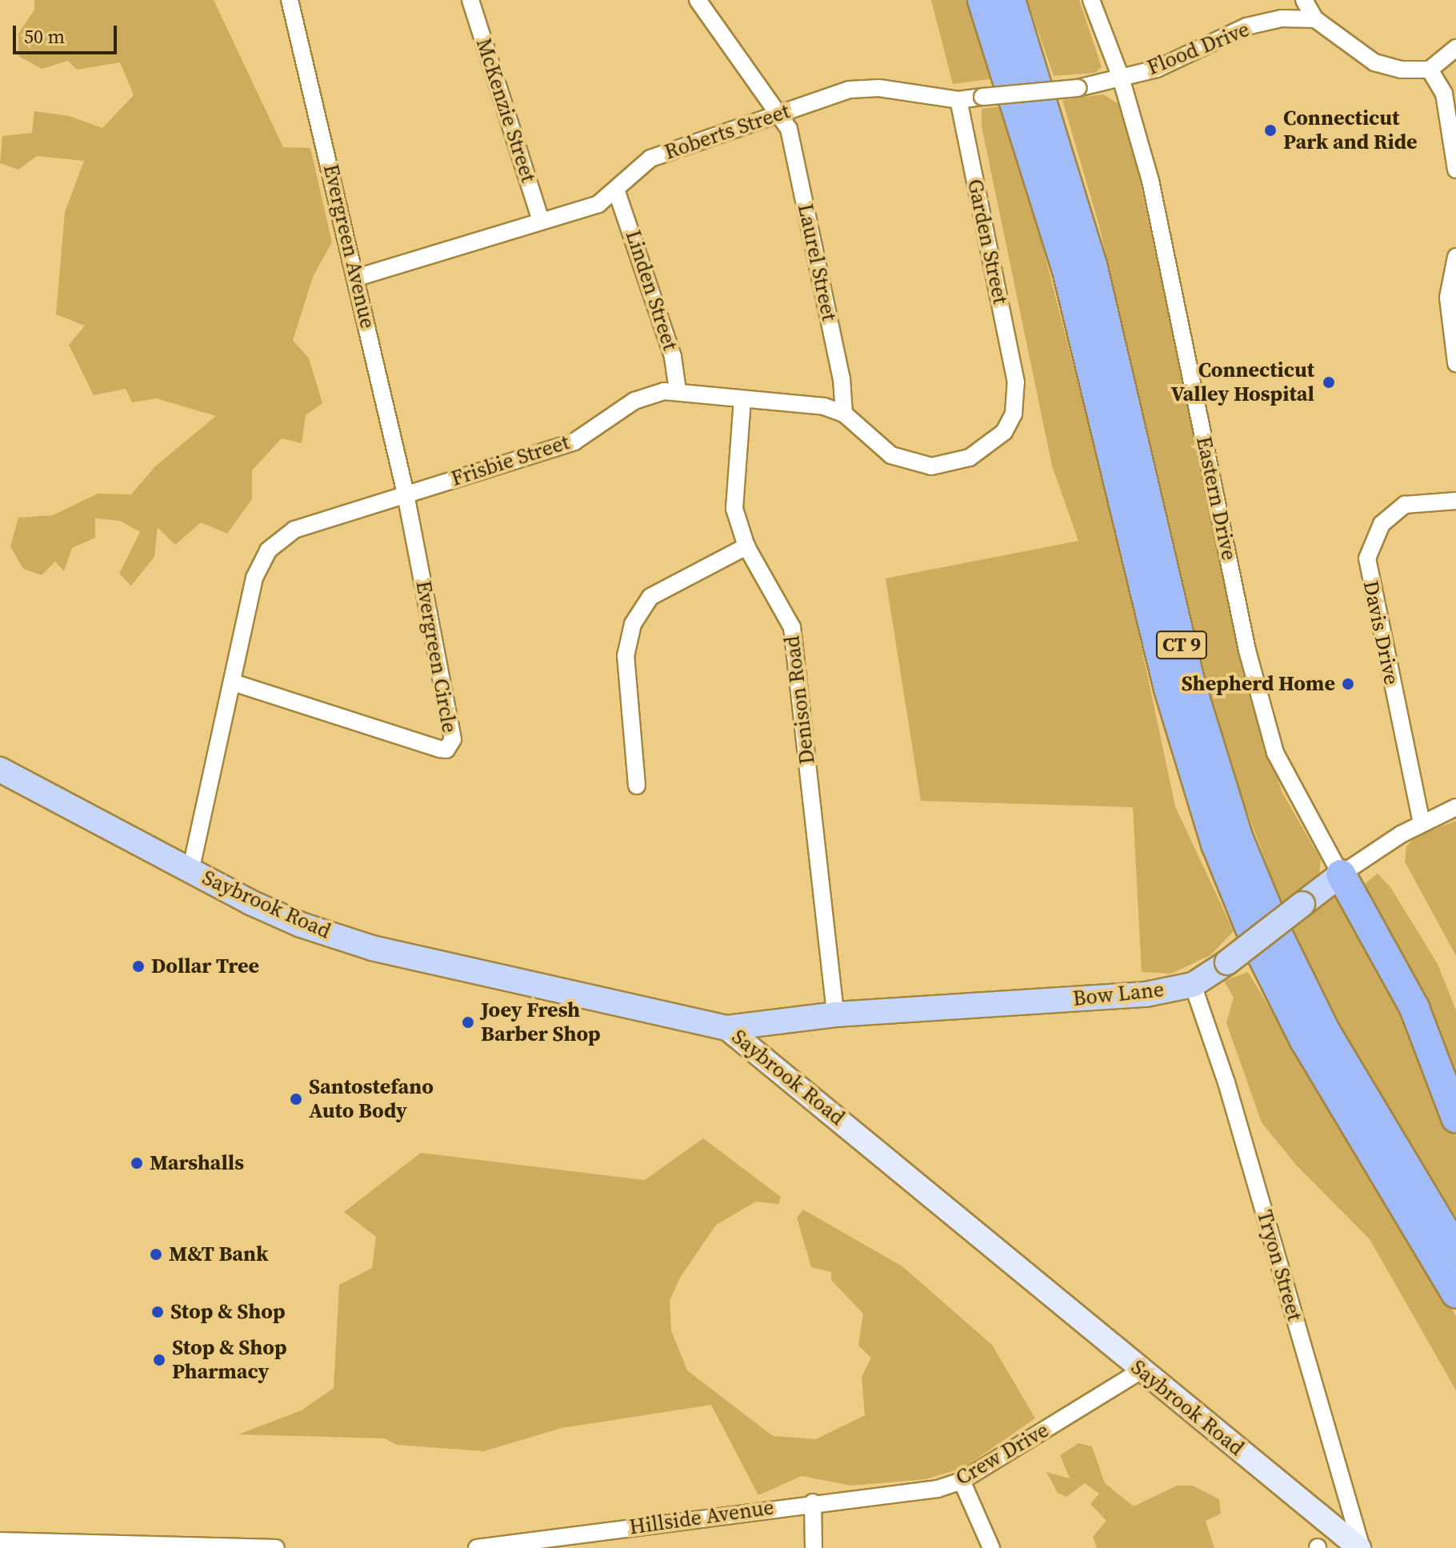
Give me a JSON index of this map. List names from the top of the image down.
{
  "streets": {
    "highway": ["CT 9"],
    "main road": ["Saybrook Road", "Bow Lane"],
    "street": [
      "Flood Drive",
      "McKenzie Street",
      "Roberts Street",
      "Garden Street",
      "Evergreen Avenue",
      "Laurel Street",
      "Linden Street",
      "Frisbie Street",
      "Eastern Drive",
      "Davis Drive",
      "Evergreen Circle",
      "Denison Road",
      "Tryon Street",
      "Crew Drive",
      "Hillside Avenue"
    ]
  },
  "crossings": [
    ["Flood Drive", "Roberts Street"],
    ["Flood Drive", "Eastern Drive"],
    ["McKenzie Street", "Roberts Street"],
    ["Roberts Street", "Garden Street"],
    ["Roberts Street", "Evergreen Avenue"],
    ["Roberts Street", "Laurel Street"],
    ["Roberts Street", "Linden Street"],
    ["Roberts Street", "Eastern Drive"],
    ["Garden Street", "Frisbie Street"],
    ["Evergreen Avenue", "Frisbie Street"],
    ["Evergreen Avenue", "Evergreen Circle"],
    ["Laurel Street", "Frisbie Street"],
    ["Linden Street", "Frisbie Street"],
    ["Frisbie Street", "Evergreen Circle"],
    ["Frisbie Street", "Denison Road"],
    ["Frisbie Street", "Saybrook Road"],
    ["Eastern Drive", "Bow Lane"],
    ["Davis Drive", "Bow Lane"],
    ["Denison Road", "Bow Lane"],
    ["Saybrook Road", "Bow Lane"],
    ["Saybrook Road", "Tryon Street"],
    ["Saybrook Road", "Crew Drive"],
    ["Bow Lane", "Tryon Street"],
    ["Crew Drive", "Hillside Avenue"]
  ],
  "places": [
    "Connecticut Park and Ride",
    "Connecticut Valley Hospital",
    "Shepherd Home",
    "Dollar Tree",
    "Joey Fresh Barber Shop",
    "Santostefano Auto Body",
    "Marshalls",
    "M&T Bank",
    "Stop & Shop",
    "Stop & Shop Pharmacy"
  ],
  "scale_bar": "50 m"
}
